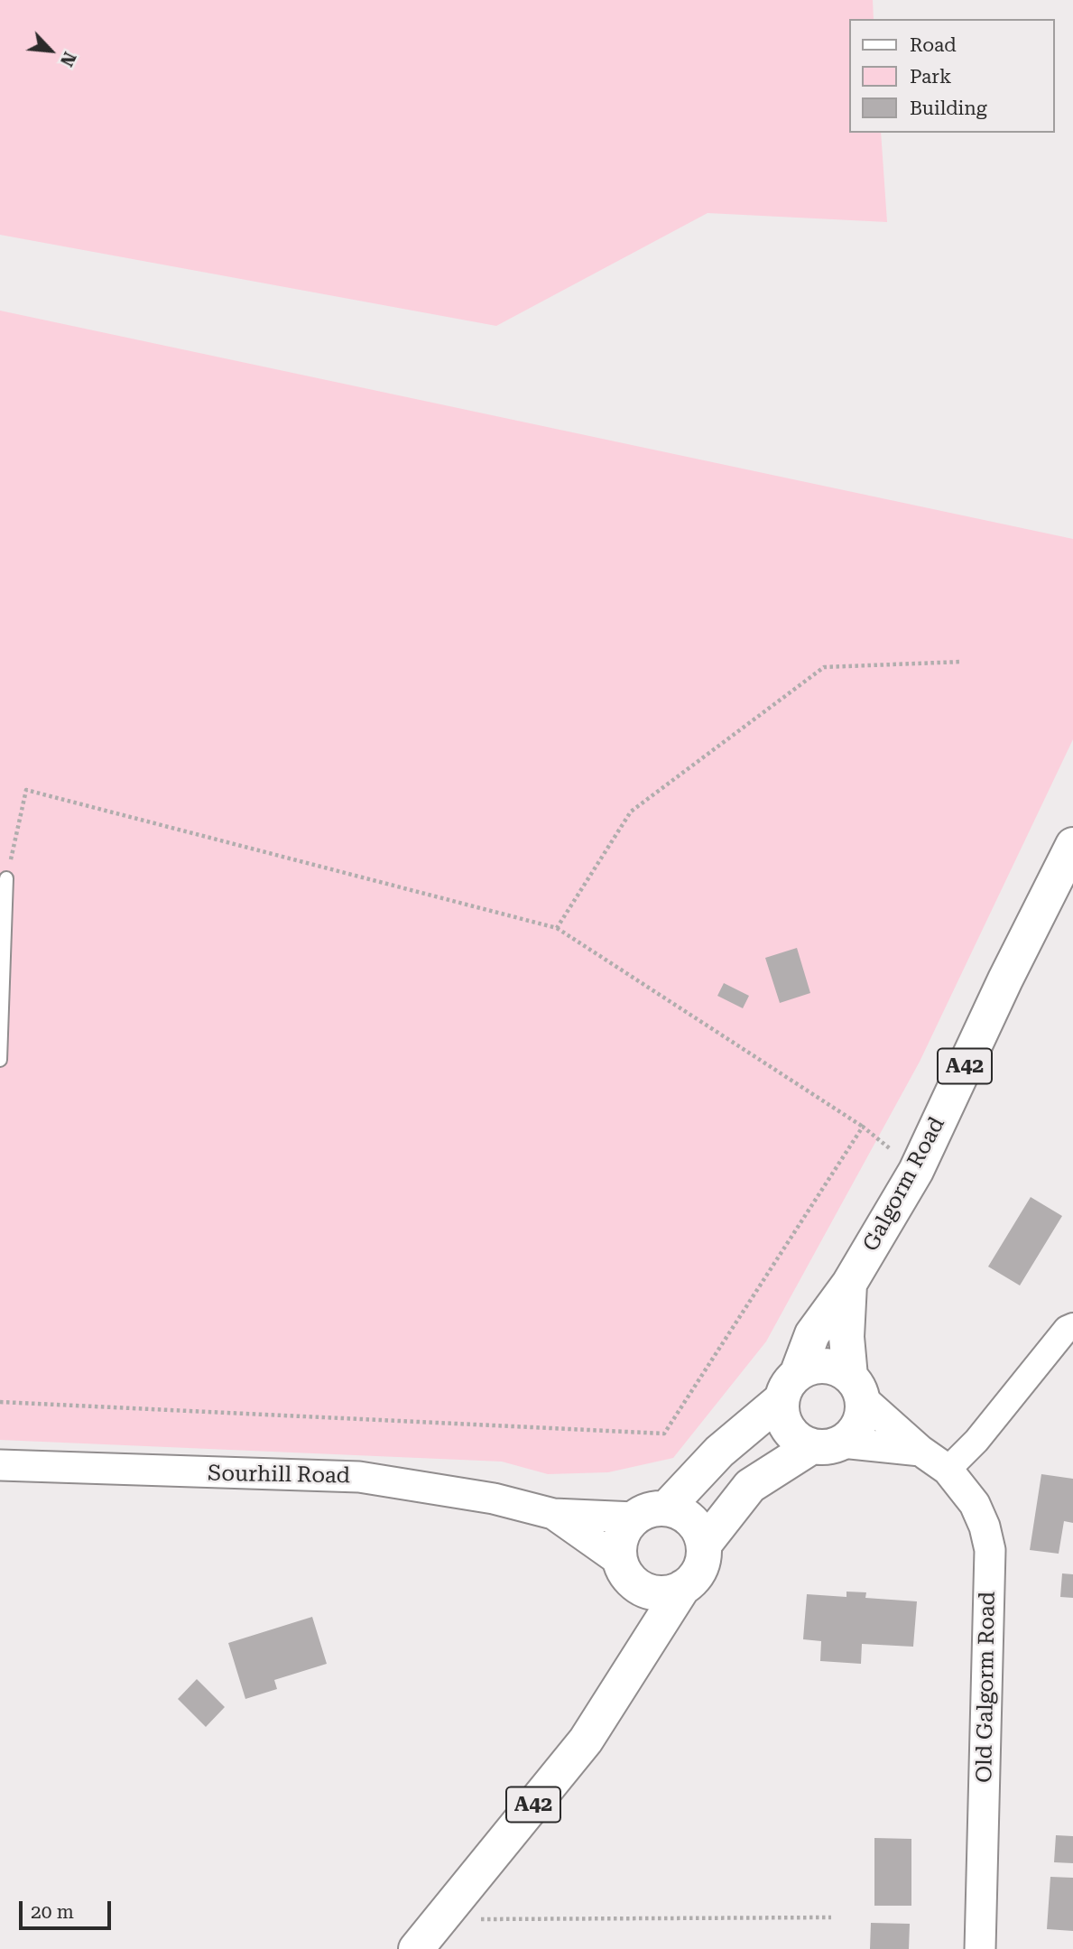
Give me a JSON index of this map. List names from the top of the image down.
{
  "streets": {
    "main road": ["A42", "Galgorm Road"],
    "street": ["Sourhill Road", "Old Galgorm Road"]
  },
  "crossings": [
    ["A42", "Galgorm Road"],
    ["A42", "Sourhill Road"]
  ],
  "legend": ["Road", "Park", "Building"],
  "scale_bar": "20 m",
  "north": "bottom right"
}
